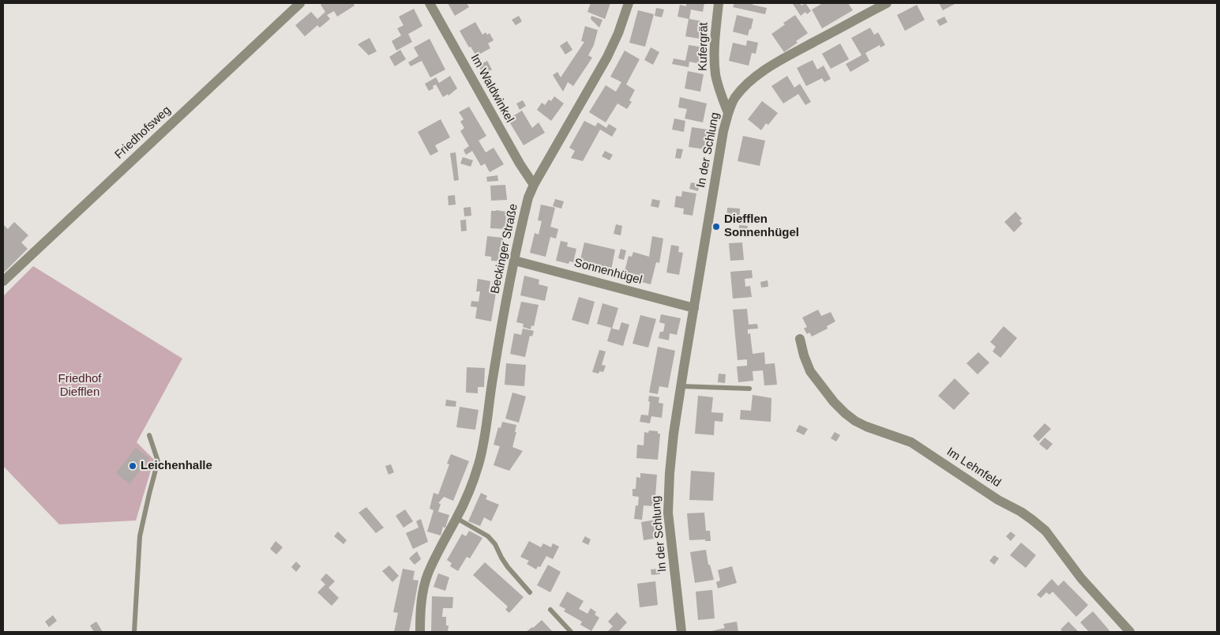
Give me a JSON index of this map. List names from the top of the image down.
{
  "streets": {
    "street": [
      "Kufergrät",
      "Im Waldwinkel",
      "Friedhofsweg",
      "In der Schlung",
      "Beckinger Straße",
      "Sonnenhügel",
      "Im Lehnfeld"
    ]
  },
  "crossings": [
    ["Kufergrät", "In der Schlung"],
    ["Im Waldwinkel", "Beckinger Straße"],
    ["In der Schlung", "Sonnenhügel"],
    ["Beckinger Straße", "Sonnenhügel"]
  ],
  "parks": ["Friedhof Diefflen"],
  "places": ["Diefflen Sonnenhügel", "Leichenhalle"]
}
